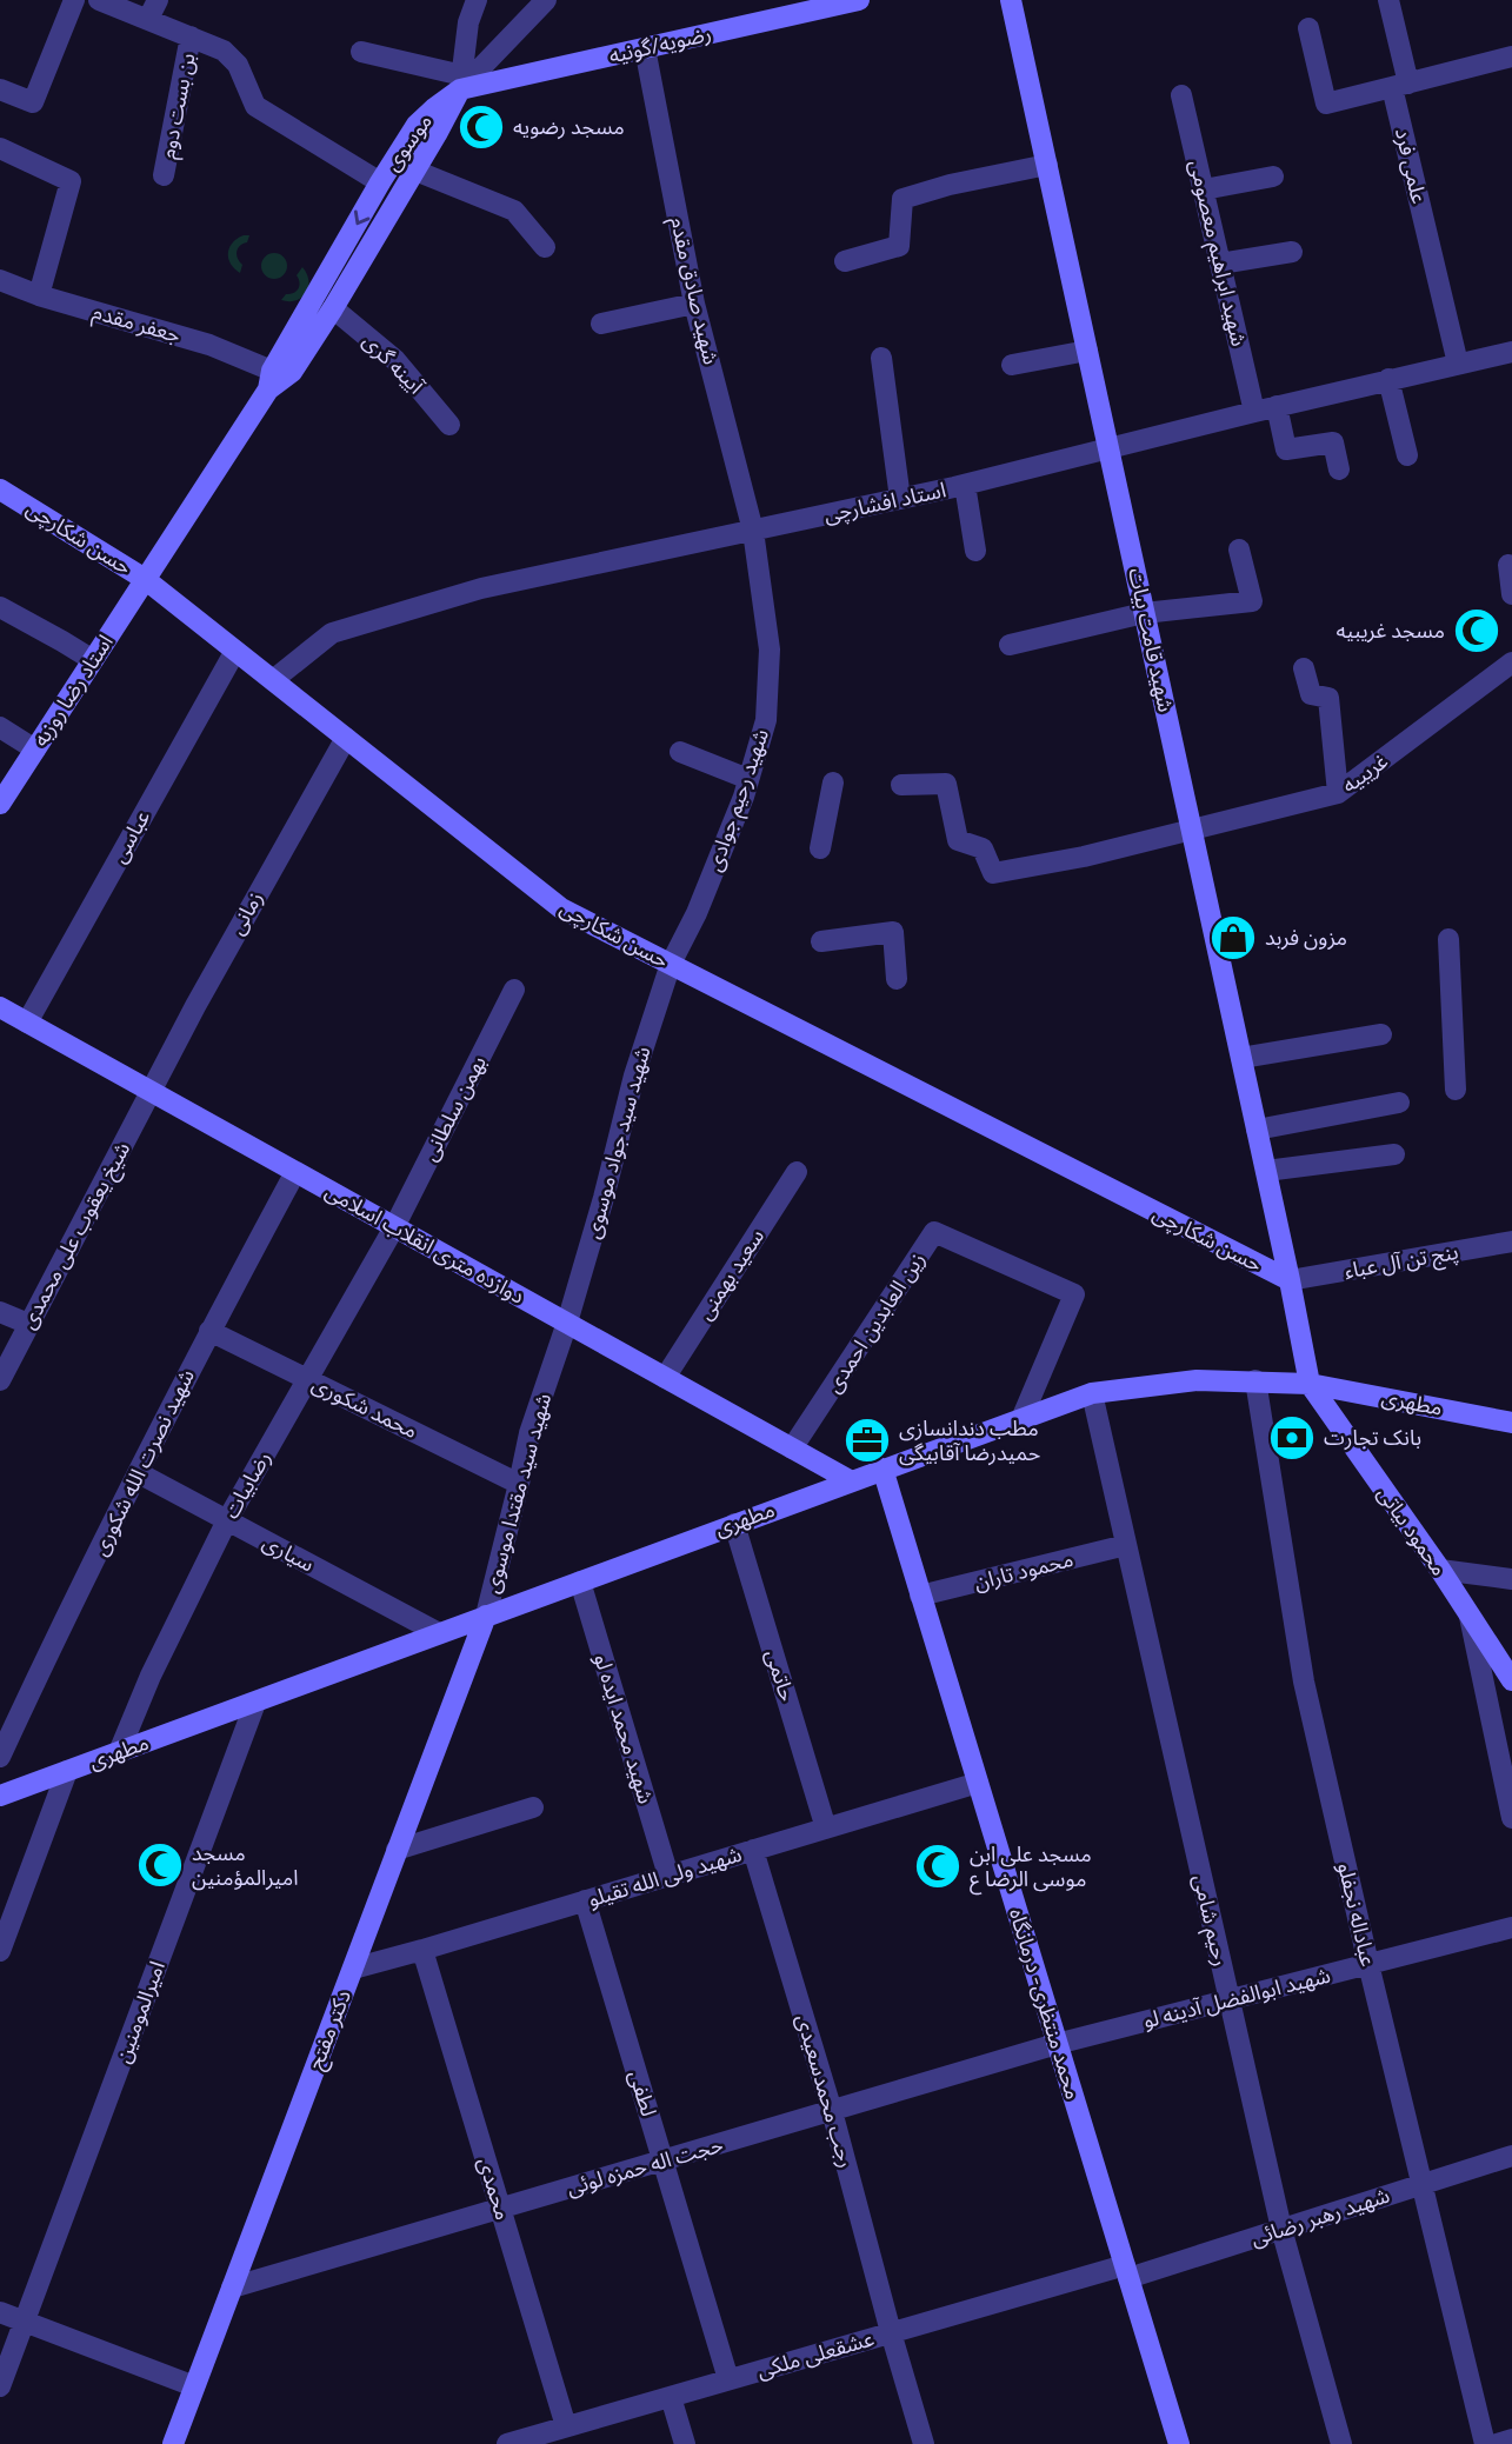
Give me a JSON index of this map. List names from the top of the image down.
{
  "streets": {
    "main road": [
      "رضویه/گونیه",
      "موسوی",
      "حسن شکارچی",
      "شهید قامت بیات",
      "استاد رضا روزبه",
      "دوازده متری انقلاب اسلامی",
      "مطهری",
      "محمود بیاتی",
      "محمد منتظری- درمانگاه",
      "دکتر مفتح"
    ],
    "street": [
      "بن بست دوم",
      "علمی فرد",
      "شهید ابراهیم معصومی",
      "شهید صادق مقدم",
      "جعفر مقدم",
      "آیینه گری",
      "استاد افشارچی",
      "غریبیه",
      "شهید رحیم جوادی",
      "عباسی",
      "زمانی",
      "بهمن سلطانی",
      "شهید سید جواد موسوی",
      "شیخ یعقوب علی محمدی",
      "پنج تن آل عباء",
      "سعید بهمنی",
      "زین العابدین احمدی",
      "محمد شکوری",
      "شهید نصرت الله شکوری",
      "رضابیات",
      "شهید سید مقتدا موسوی",
      "سیاری",
      "محمود تاران",
      "حاتمی",
      "شهید محمد ایده لو",
      "شهید ولی الله تقیلو",
      "عباداله نجفلو",
      "رحیم شامی",
      "شهید ابوالفضل آدینه لو",
      "امیرالمومنین",
      "رجب محمدسعیدی",
      "لطفی",
      "حجت اله حمزه لوئی",
      "محمدی",
      "شهید رهبر رضائی",
      "عشقعلی ملکی"
    ]
  },
  "crossings": [
    ["رضویه/گونیه", "موسوی"],
    ["رضویه/گونیه", "شهید صادق مقدم"],
    ["موسوی", "جعفر مقدم"],
    ["موسوی", "آیینه گری"],
    ["موسوی", "حسن شکارچی"],
    ["موسوی", "استاد رضا روزبه"],
    ["علمی فرد", "استاد افشارچی"],
    ["شهید ابراهیم معصومی", "استاد افشارچی"],
    ["شهید صادق مقدم", "استاد افشارچی"],
    ["شهید صادق مقدم", "شهید رحیم جوادی"],
    ["استاد افشارچی", "حسن شکارچی"],
    ["استاد افشارچی", "شهید قامت بیات"],
    ["استاد افشارچی", "شهید رحیم جوادی"],
    ["حسن شکارچی", "شهید قامت بیات"],
    ["حسن شکارچی", "استاد رضا روزبه"],
    ["حسن شکارچی", "شهید رحیم جوادی"],
    ["حسن شکارچی", "عباسی"],
    ["حسن شکارچی", "زمانی"],
    ["حسن شکارچی", "شهید سید جواد موسوی"],
    ["حسن شکارچی", "پنج تن آل عباء"],
    ["شهید قامت بیات", "غریبیه"],
    ["شهید قامت بیات", "پنج تن آل عباء"],
    ["شهید قامت بیات", "مطهری"],
    ["شهید قامت بیات", "محمود بیاتی"],
    ["شهید رحیم جوادی", "شهید سید جواد موسوی"],
    ["عباسی", "دوازده متری انقلاب اسلامی"],
    ["زمانی", "شیخ یعقوب علی محمدی"],
    ["زمانی", "دوازده متری انقلاب اسلامی"],
    ["بهمن سلطانی", "دوازده متری انقلاب اسلامی"],
    ["بهمن سلطانی", "رضابیات"],
    ["شهید سید جواد موسوی", "دوازده متری انقلاب اسلامی"],
    ["شهید سید جواد موسوی", "شهید سید مقتدا موسوی"],
    ["شیخ یعقوب علی محمدی", "دوازده متری انقلاب اسلامی"],
    ["دوازده متری انقلاب اسلامی", "سعید بهمنی"],
    ["دوازده متری انقلاب اسلامی", "زین العابدین احمدی"],
    ["دوازده متری انقلاب اسلامی", "مطهری"],
    ["دوازده متری انقلاب اسلامی", "شهید نصرت الله شکوری"],
    ["دوازده متری انقلاب اسلامی", "رضابیات"],
    ["دوازده متری انقلاب اسلامی", "شهید سید مقتدا موسوی"],
    ["زین العابدین احمدی", "مطهری"],
    ["مطهری", "رضابیات"],
    ["مطهری", "شهید سید مقتدا موسوی"],
    ["مطهری", "محمود بیاتی"],
    ["مطهری", "سیاری"],
    ["مطهری", "حاتمی"],
    ["مطهری", "شهید محمد ایده لو"],
    ["مطهری", "عباداله نجفلو"],
    ["مطهری", "رحیم شامی"],
    ["مطهری", "محمد منتظری- درمانگاه"],
    ["مطهری", "امیرالمومنین"],
    ["مطهری", "دکتر مفتح"],
    ["محمد شکوری", "شهید نصرت الله شکوری"],
    ["محمد شکوری", "رضابیات"],
    ["محمد شکوری", "شهید سید مقتدا موسوی"],
    ["شهید نصرت الله شکوری", "سیاری"],
    ["رضابیات", "سیاری"],
    ["شهید سید مقتدا موسوی", "دکتر مفتح"],
    ["محمود تاران", "رحیم شامی"],
    ["محمود تاران", "محمد منتظری- درمانگاه"],
    ["حاتمی", "شهید ولی الله تقیلو"],
    ["شهید محمد ایده لو", "شهید ولی الله تقیلو"],
    ["شهید ولی الله تقیلو", "محمد منتظری- درمانگاه"],
    ["شهید ولی الله تقیلو", "دکتر مفتح"],
    ["شهید ولی الله تقیلو", "رجب محمدسعیدی"],
    ["شهید ولی الله تقیلو", "لطفی"],
    ["شهید ولی الله تقیلو", "محمدی"],
    ["عباداله نجفلو", "شهید ابوالفضل آدینه لو"],
    ["عباداله نجفلو", "شهید رهبر رضائی"],
    ["رحیم شامی", "شهید ابوالفضل آدینه لو"],
    ["رحیم شامی", "شهید رهبر رضائی"],
    ["شهید ابوالفضل آدینه لو", "محمد منتظری- درمانگاه"],
    ["شهید ابوالفضل آدینه لو", "حجت اله حمزه لوئی"],
    ["محمد منتظری- درمانگاه", "حجت اله حمزه لوئی"],
    ["محمد منتظری- درمانگاه", "شهید رهبر رضائی"],
    ["محمد منتظری- درمانگاه", "عشقعلی ملکی"],
    ["دکتر مفتح", "حجت اله حمزه لوئی"],
    ["رجب محمدسعیدی", "حجت اله حمزه لوئی"],
    ["رجب محمدسعیدی", "عشقعلی ملکی"],
    ["لطفی", "حجت اله حمزه لوئی"],
    ["لطفی", "عشقعلی ملکی"],
    ["حجت اله حمزه لوئی", "محمدی"],
    ["محمدی", "عشقعلی ملکی"],
    ["شهید رهبر رضائی", "عشقعلی ملکی"]
  ],
  "places": {
    "mosque": [
      "مسجد رضویه",
      "مسجد غریبیه",
      "مسجد امیرالمؤمنین",
      "مسجد علی ابن موسی الرضا ع"
    ],
    "shop": ["مزون فربد"],
    "bank": ["بانک تجارت"],
    "office": ["مطب دندانسازی حمیدرضا آقابیگی"]
  }
}
